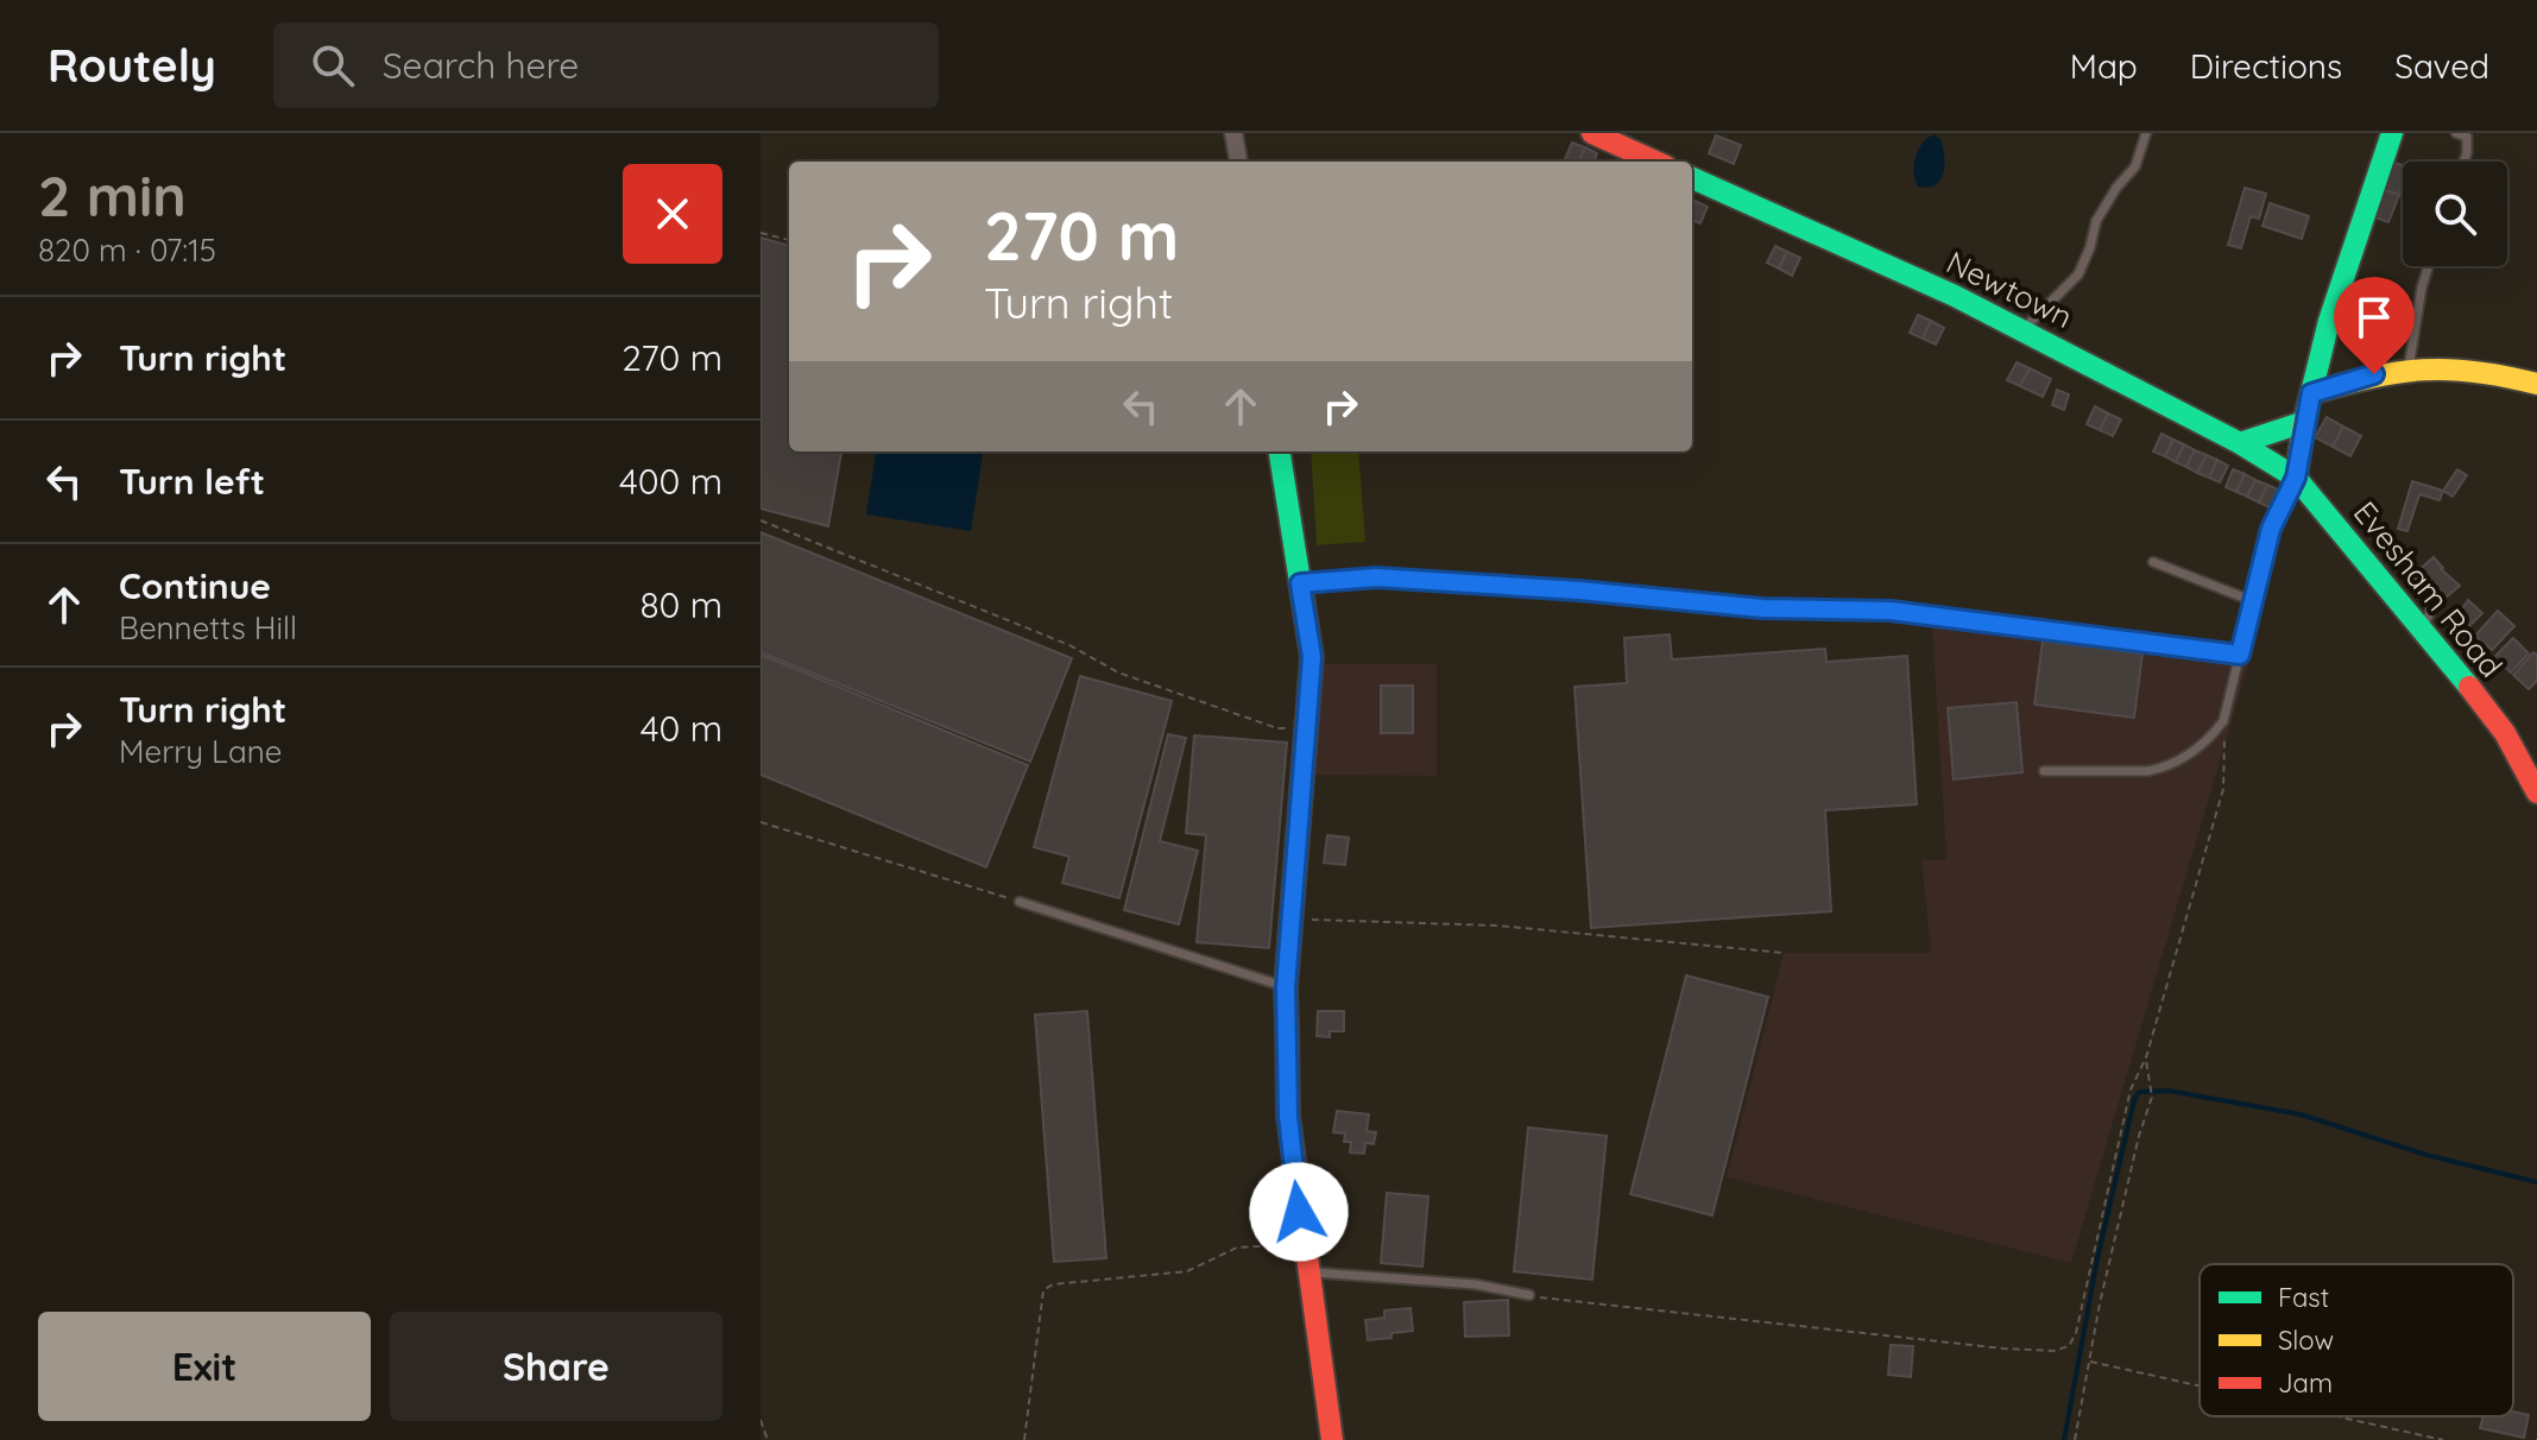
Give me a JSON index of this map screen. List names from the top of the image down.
{
  "streets": {
    "street": ["Newtown", "Evesham Road"]
  },
  "crossings": [
    ["Newtown", "Evesham Road"]
  ],
  "legend": ["Fast", "Slow", "Jam"],
  "page": {
    "header": "Routely",
    "search": "Search here",
    "nav": ["Map", "Directions", "Saved"],
    "heading": ["2 min", "820 m · 07:15"],
    "turn": ["270 m", "Turn right"],
    "list": [
      {
        "name": "Turn right",
        "value": "270 m"
      },
      {
        "name": "Turn left",
        "value": "400 m"
      },
      {
        "name": "Continue",
        "note": "Bennetts Hill",
        "value": "80 m"
      },
      {
        "name": "Turn right",
        "note": "Merry Lane",
        "value": "40 m"
      }
    ],
    "buttons": ["Exit", "Share"]
  }
}
